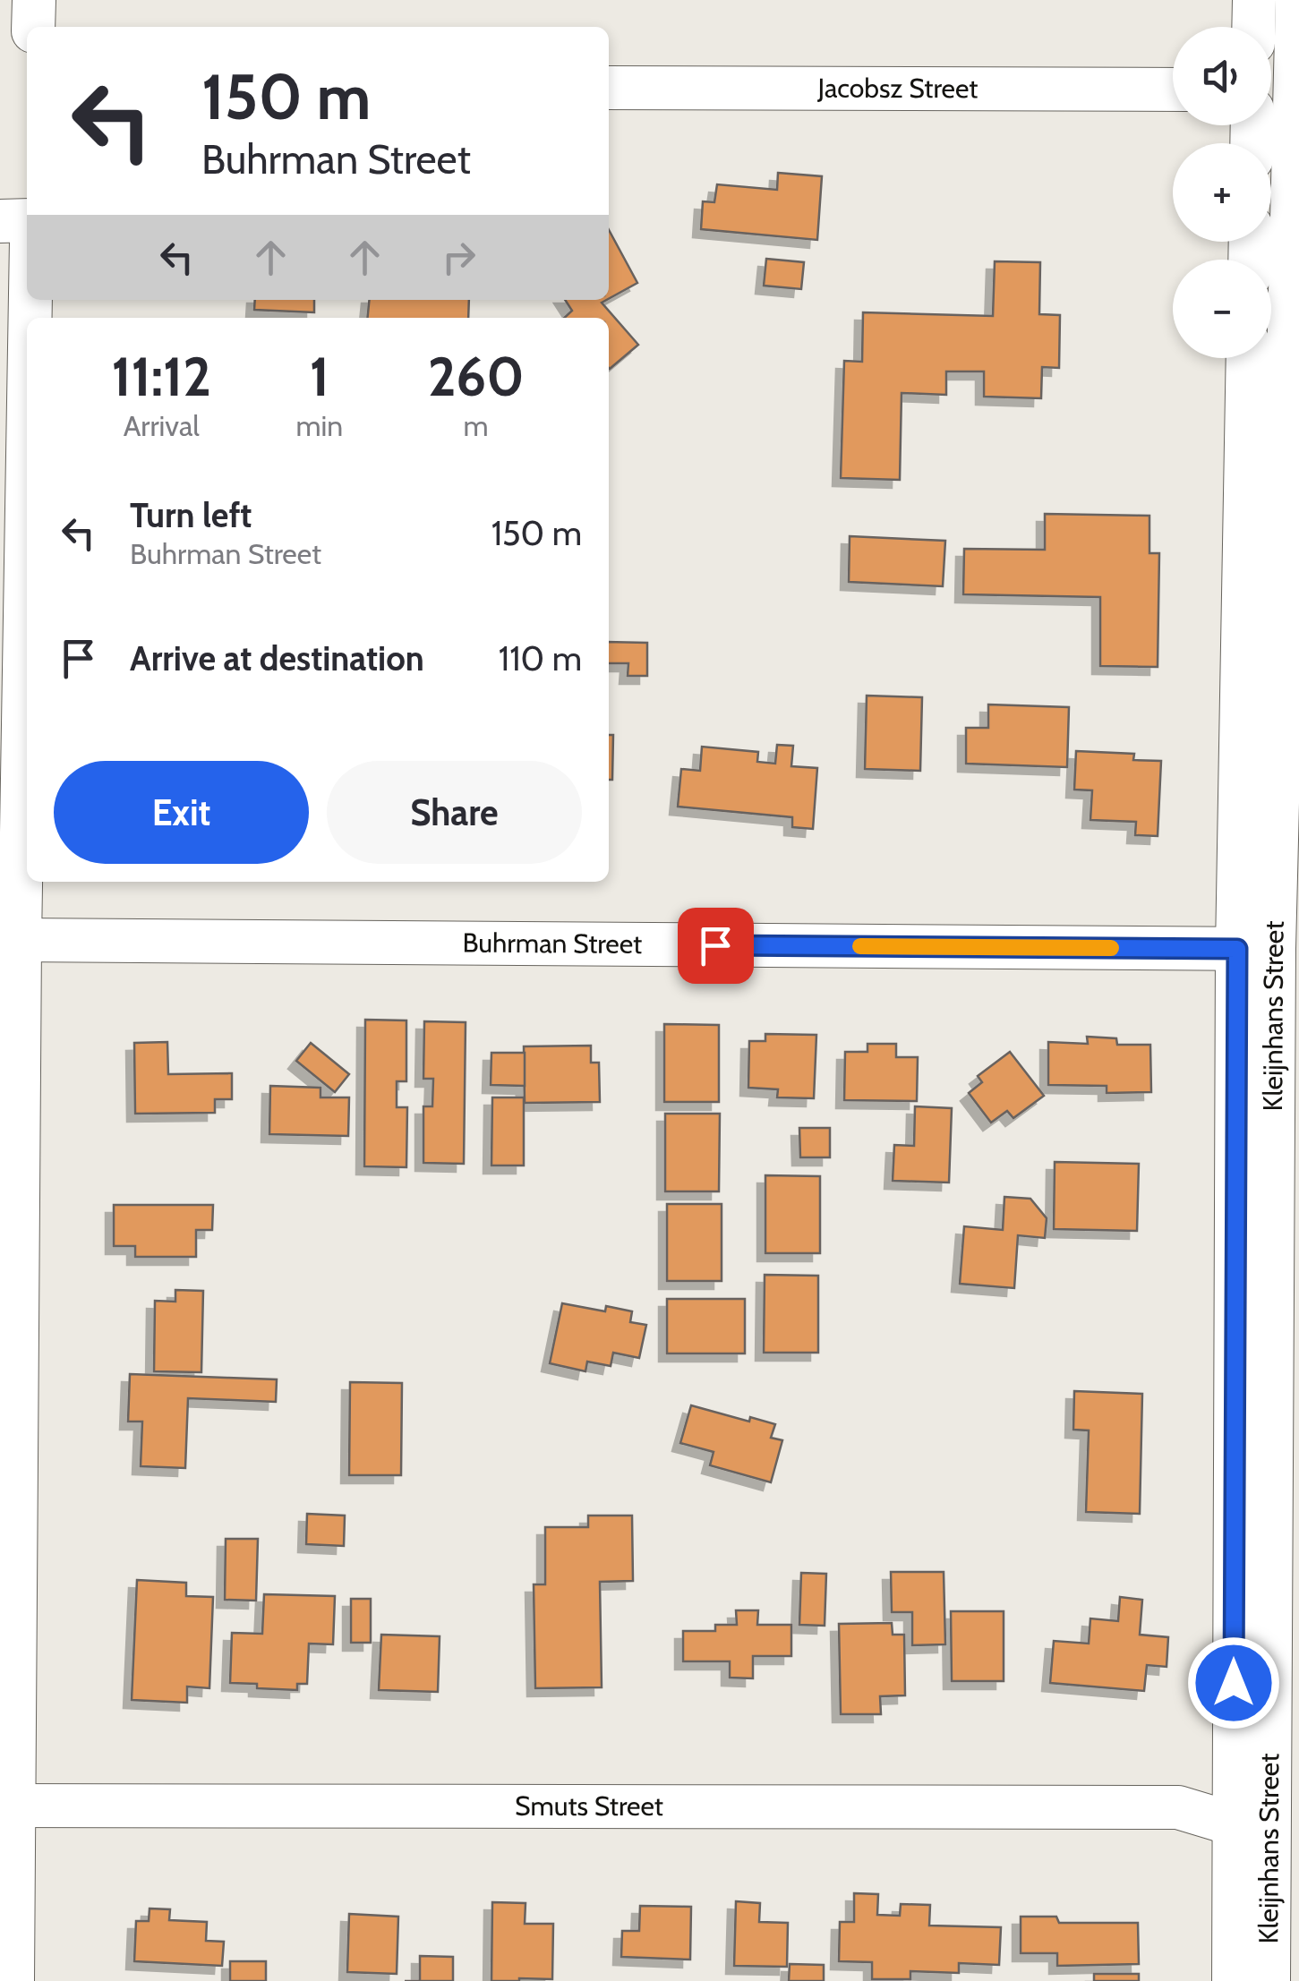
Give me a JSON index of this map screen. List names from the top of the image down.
{
  "streets": {
    "street": [
      "Jacobsz Street",
      "Buhrman Street",
      "Kleijnhans Street",
      "Smuts Street"
    ]
  },
  "crossings": [
    ["Buhrman Street", "Kleijnhans Street"],
    ["Kleijnhans Street", "Smuts Street"]
  ],
  "page": {
    "map_buttons": ["+", "−"],
    "turn": ["150 m", "Buhrman Street"],
    "eta": [
      "11:12",
      "Arrival",
      "1",
      "min",
      "260",
      "m"
    ],
    "list": [
      {
        "name": "Turn left",
        "note": "Buhrman Street",
        "value": "150 m"
      },
      {
        "name": "Arrive at destination",
        "value": "110 m"
      }
    ],
    "buttons": ["Exit", "Share"]
  }
}
